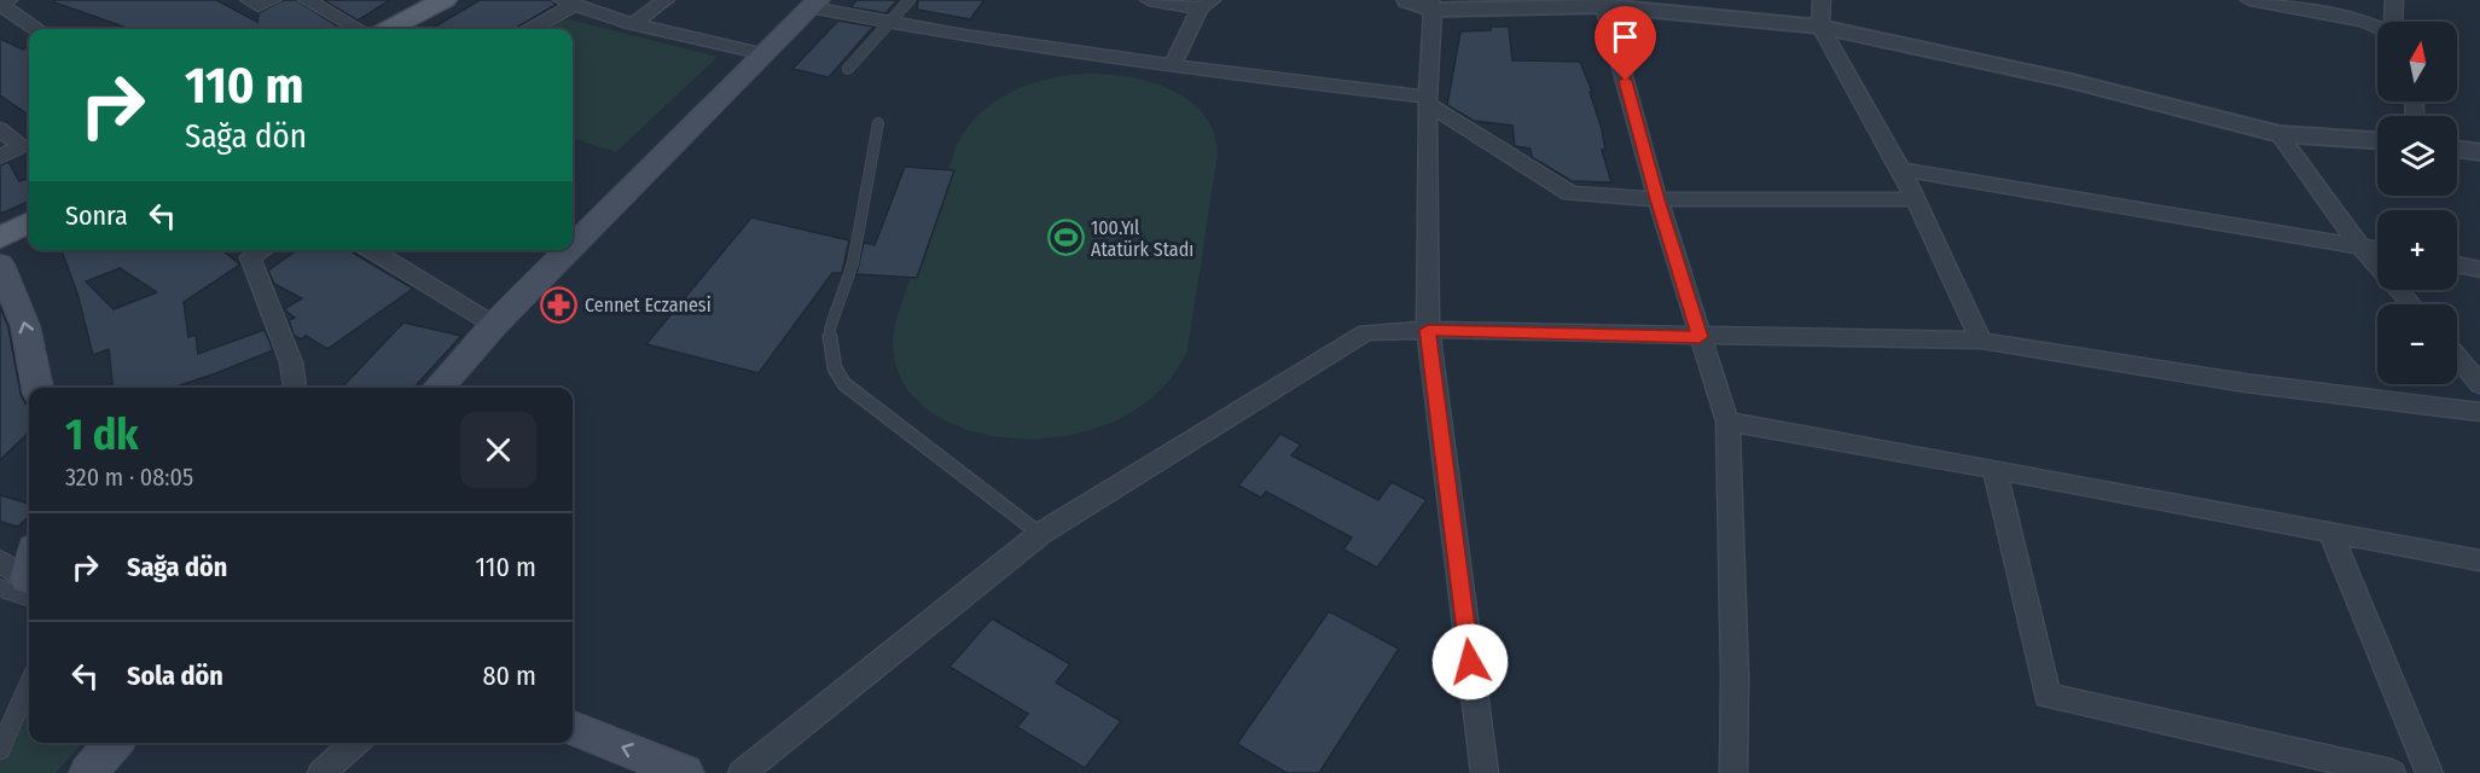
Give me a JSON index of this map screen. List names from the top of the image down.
{
  "places": {
    "sports": ["100.Yıl Atatürk Stadı"],
    "pharmacy": ["Cennet Eczanesi"]
  },
  "north": "top",
  "page": {
    "map_buttons": ["+", "−"],
    "turn": ["110 m", "Sağa dön"],
    "then": "Sonra",
    "heading": ["1 dk", "320 m · 08:05"],
    "list": [
      {
        "name": "Sağa dön",
        "value": "110 m"
      },
      {
        "name": "Sola dön",
        "value": "80 m"
      }
    ]
  }
}
